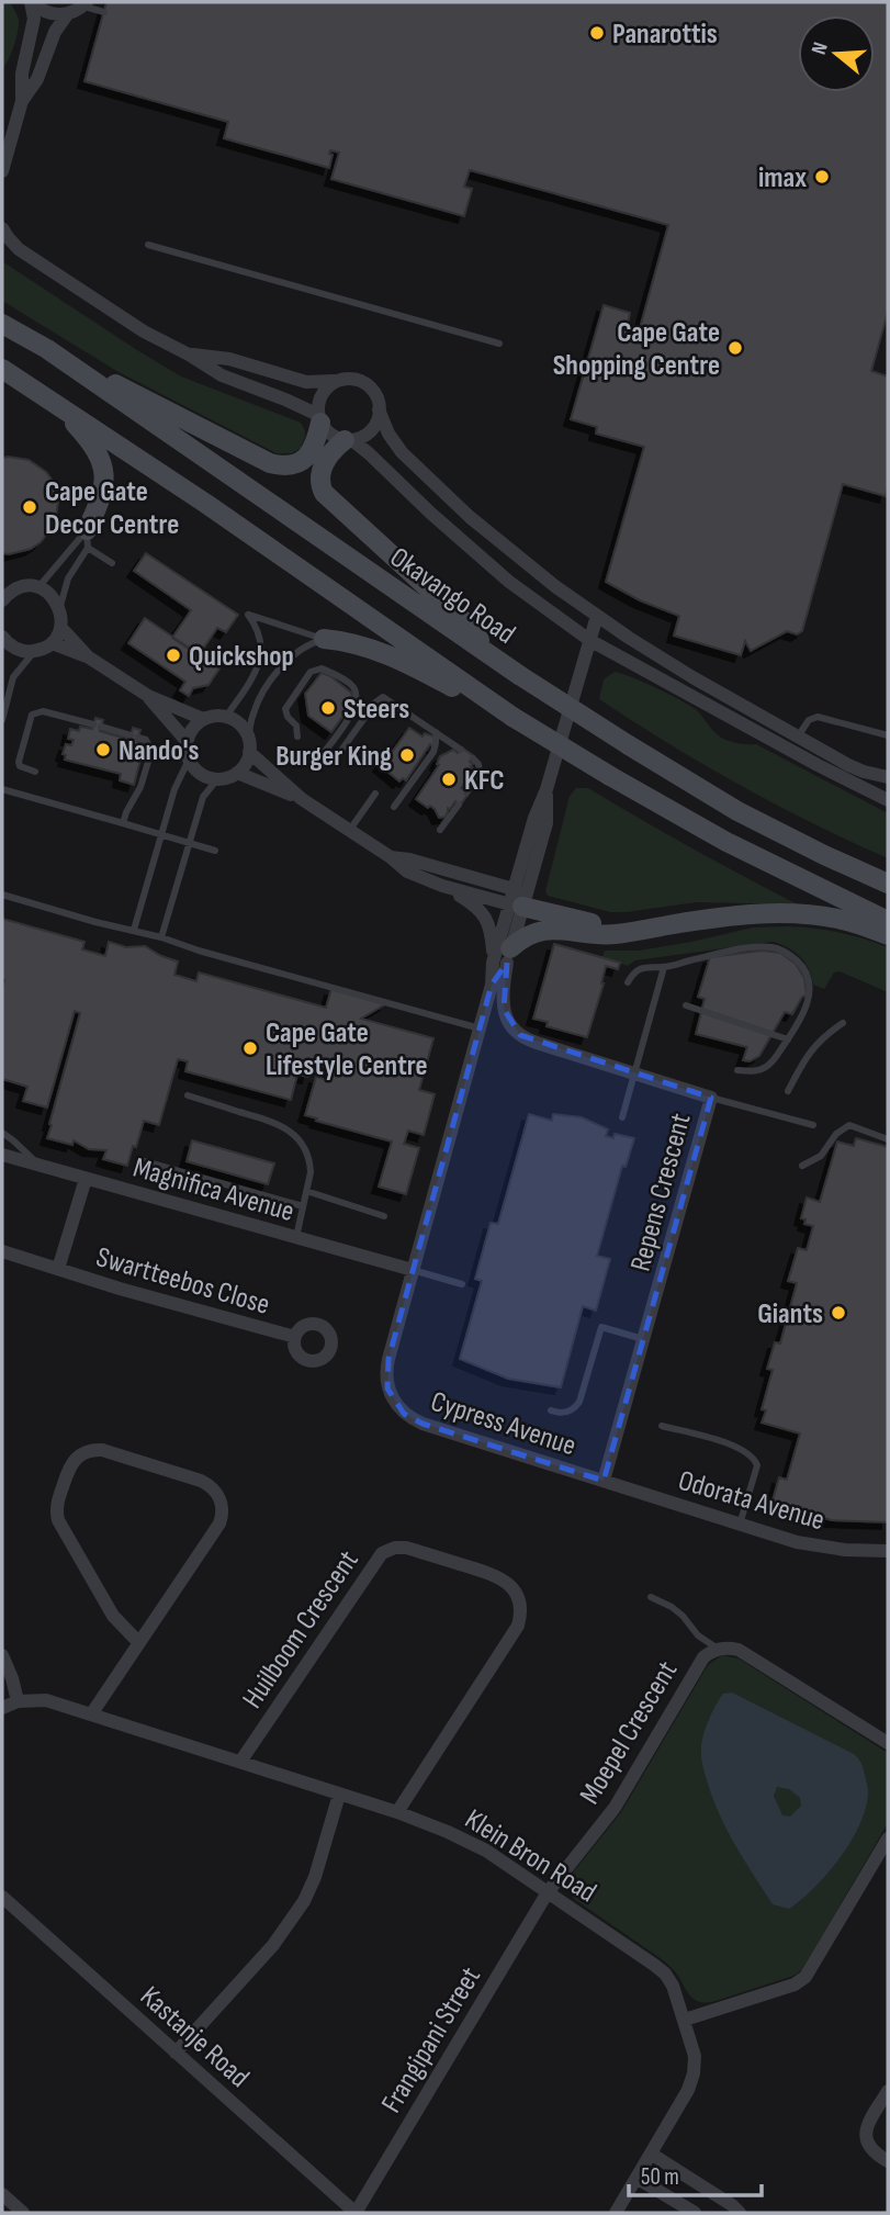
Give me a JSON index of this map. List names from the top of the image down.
{
  "streets": {
    "main road": ["Okavango Road"],
    "street": [
      "Magnifica Avenue",
      "Repens Crescent",
      "Swartteebos Close",
      "Cypress Avenue",
      "Odorata Avenue",
      "Huilboom Crescent",
      "Moepel Crescent",
      "Klein Bron Road",
      "Kastanje Road",
      "Frangipani Street"
    ]
  },
  "crossings": [
    ["Magnifica Avenue", "Swartteebos Close"],
    ["Magnifica Avenue", "Cypress Avenue"],
    ["Repens Crescent", "Cypress Avenue"],
    ["Repens Crescent", "Odorata Avenue"],
    ["Cypress Avenue", "Odorata Avenue"],
    ["Huilboom Crescent", "Klein Bron Road"],
    ["Moepel Crescent", "Klein Bron Road"],
    ["Moepel Crescent", "Frangipani Street"],
    ["Klein Bron Road", "Frangipani Street"],
    ["Kastanje Road", "Frangipani Street"]
  ],
  "places": [
    "Panarottis",
    "imax",
    "Cape Gate Shopping Centre",
    "Cape Gate Decor Centre",
    "Quickshop",
    "Steers",
    "Nando's",
    "Burger King",
    "KFC",
    "Cape Gate Lifestyle Centre",
    "Giants"
  ],
  "scale_bar": "50 m",
  "north": "left"
}
